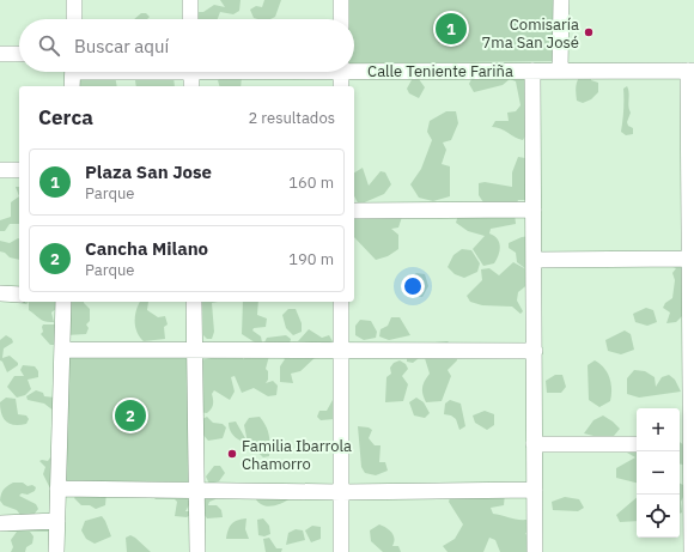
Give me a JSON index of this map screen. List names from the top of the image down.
{
  "streets": {
    "street": ["Calle Teniente Fariña"]
  },
  "places": ["Comisaría 7ma San José", "Familia Ibarrola Chamorro"],
  "page": {
    "pins": ["1", "2"],
    "search": "Buscar aquí",
    "heading": ["Cerca", "2 resultados"],
    "list": [
      {
        "mark": "1",
        "name": "Plaza San Jose",
        "note": "Parque",
        "value": "160 m"
      },
      {
        "mark": "2",
        "name": "Cancha Milano",
        "note": "Parque",
        "value": "190 m"
      }
    ],
    "map_buttons": ["+", "−"]
  }
}
